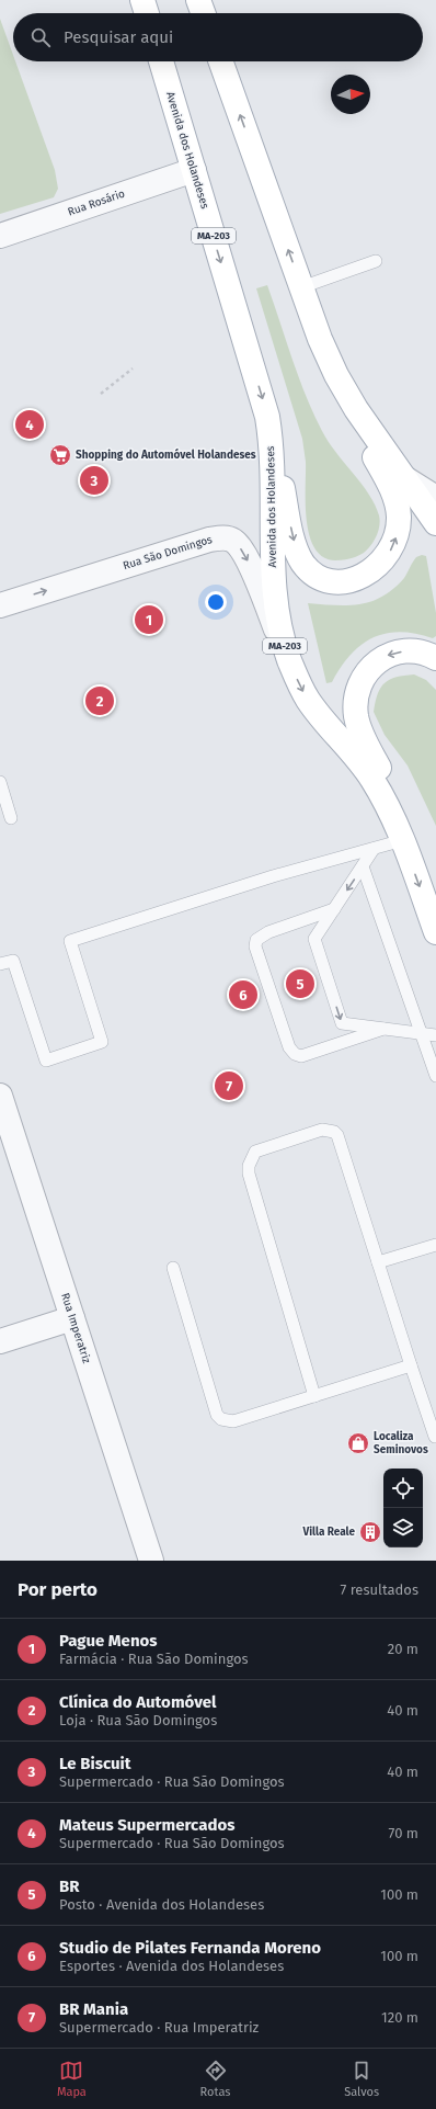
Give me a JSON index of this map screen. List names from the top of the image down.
{
  "streets": {
    "main road": ["Avenida dos Holandeses", "MA-203"],
    "street": ["Rua Rosário", "Rua São Domingos", "Rua Imperatriz"]
  },
  "crossings": [
    ["Avenida dos Holandeses", "Rua Rosário"],
    ["Avenida dos Holandeses", "Rua São Domingos"]
  ],
  "places": {
    "supermarket": ["Shopping do Automóvel Holandeses"],
    "shop": ["Localiza Seminovos"],
    "building": ["Villa Reale"]
  },
  "north": "right",
  "page": {
    "search": "Pesquisar aqui",
    "pins": [
      "4",
      "3",
      "1",
      "2",
      "5",
      "6",
      "7"
    ],
    "heading": ["Por perto", "7 resultados"],
    "list": [
      {
        "mark": "1",
        "name": "Pague Menos",
        "note": "Farmácia · Rua São Domingos",
        "value": "20 m"
      },
      {
        "mark": "2",
        "name": "Clínica do Automóvel",
        "note": "Loja · Rua São Domingos",
        "value": "40 m"
      },
      {
        "mark": "3",
        "name": "Le Biscuit",
        "note": "Supermercado · Rua São Domingos",
        "value": "40 m"
      },
      {
        "mark": "4",
        "name": "Mateus Supermercados",
        "note": "Supermercado · Rua São Domingos",
        "value": "70 m"
      },
      {
        "mark": "5",
        "name": "BR",
        "note": "Posto · Avenida dos Holandeses",
        "value": "100 m"
      },
      {
        "mark": "6",
        "name": "Studio de Pilates Fernanda Moreno",
        "note": "Esportes · Avenida dos Holandeses",
        "value": "100 m"
      },
      {
        "mark": "7",
        "name": "BR Mania",
        "note": "Supermercado · Rua Imperatriz",
        "value": "120 m"
      }
    ],
    "nav": ["Mapa", "Rotas", "Salvos"]
  }
}
